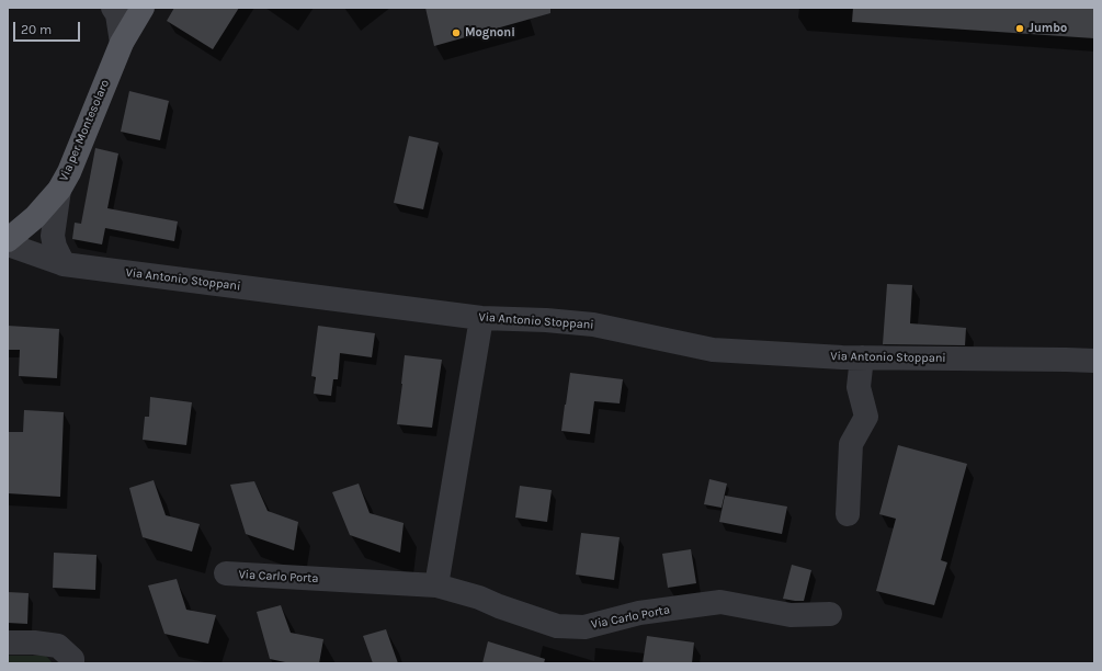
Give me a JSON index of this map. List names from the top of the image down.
{
  "streets": {
    "main road": ["Via per Montesolaro"],
    "street": ["Via Antonio Stoppani", "Via Carlo Porta"]
  },
  "places": ["Jumbo", "Mognoni"],
  "scale_bar": "20 m"
}
